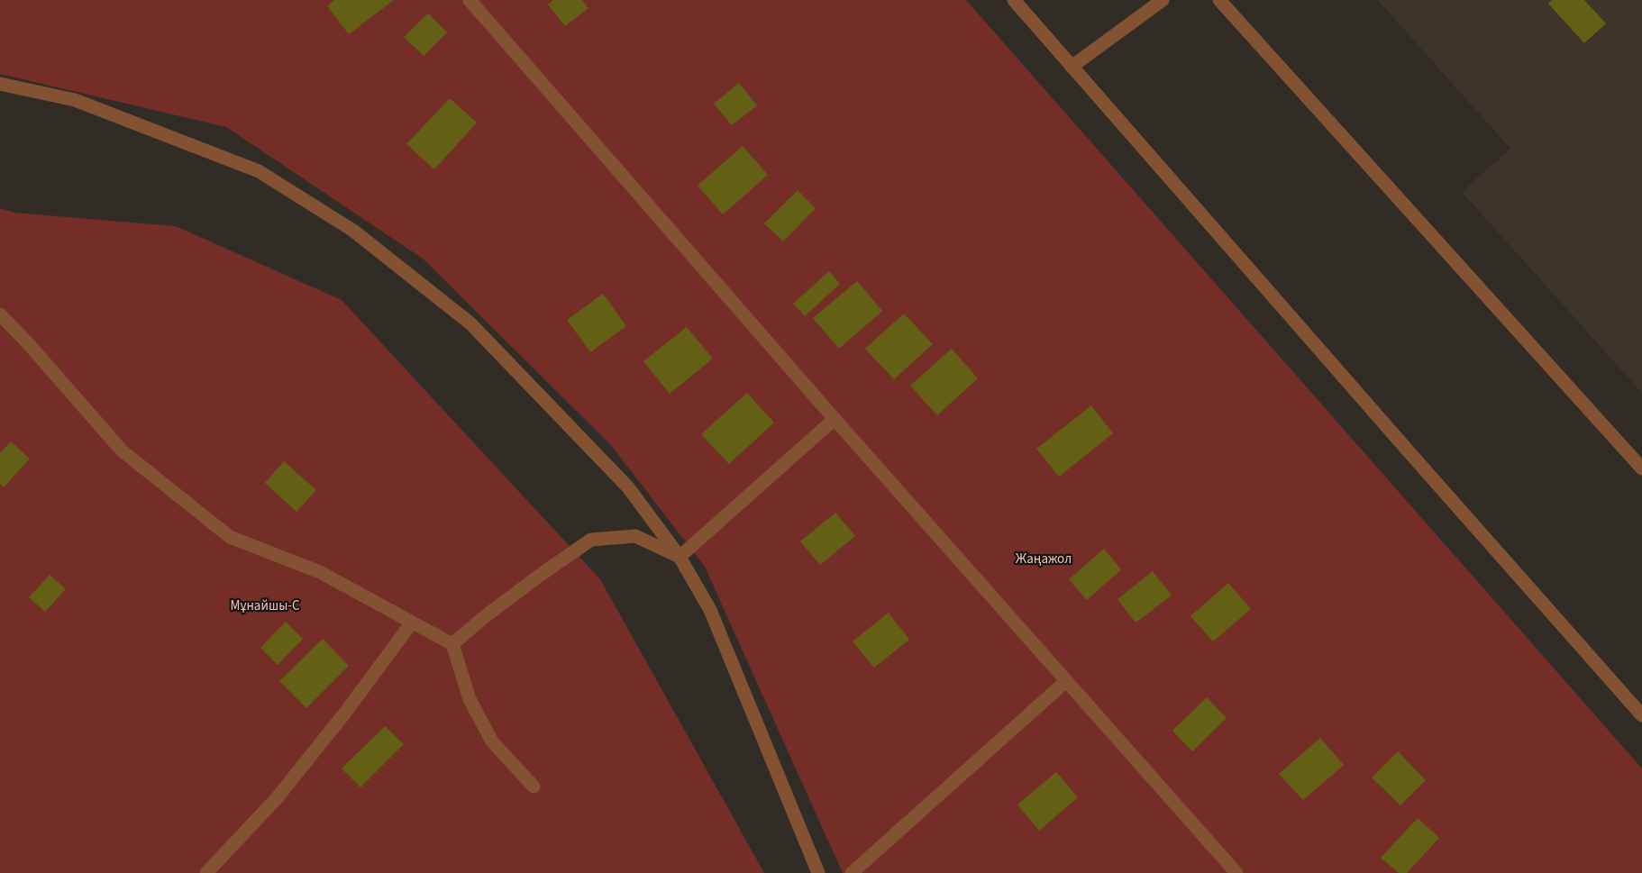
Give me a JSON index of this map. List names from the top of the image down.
{
  "parks": ["Жаңажол", "Мұнайшы-С"]
}
